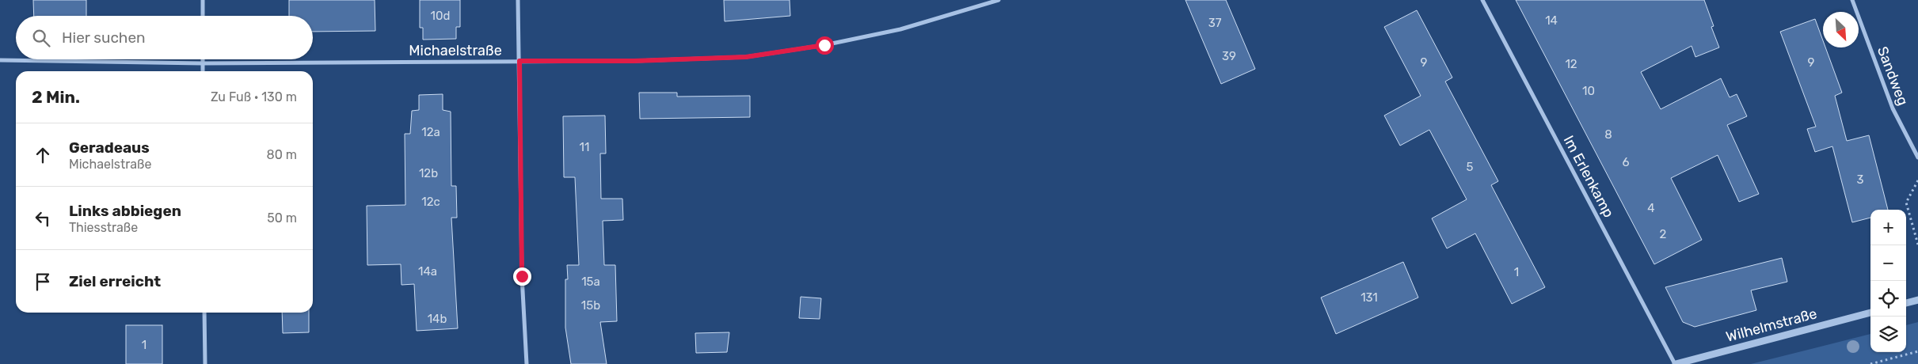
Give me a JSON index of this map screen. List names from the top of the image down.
{
  "streets": {
    "street": [
      "Michaelstraße",
      "Sandweg",
      "Im Erlenkamp",
      "Wilhelmstraße"
    ]
  },
  "crossings": [
    ["Im Erlenkamp", "Wilhelmstraße"]
  ],
  "house_numbers": [
    "10d",
    "14",
    "37",
    "39",
    "9",
    "9",
    "12",
    "10",
    "12a",
    "8",
    "11",
    "6",
    "5",
    "12b",
    "3",
    "12c",
    "4",
    "2",
    "14a",
    "1",
    "15a",
    "131",
    "15b",
    "14b",
    "1"
  ],
  "north": "bottom right",
  "page": {
    "search": "Hier suchen",
    "heading": ["2 Min.", "Zu Fuß · 130 m"],
    "list": [
      ["Geradeaus", "Michaelstraße", "80 m"],
      ["Links abbiegen", "Thiesstraße", "50 m"],
      "Ziel erreicht"
    ],
    "map_buttons": ["+", "−"]
  }
}
